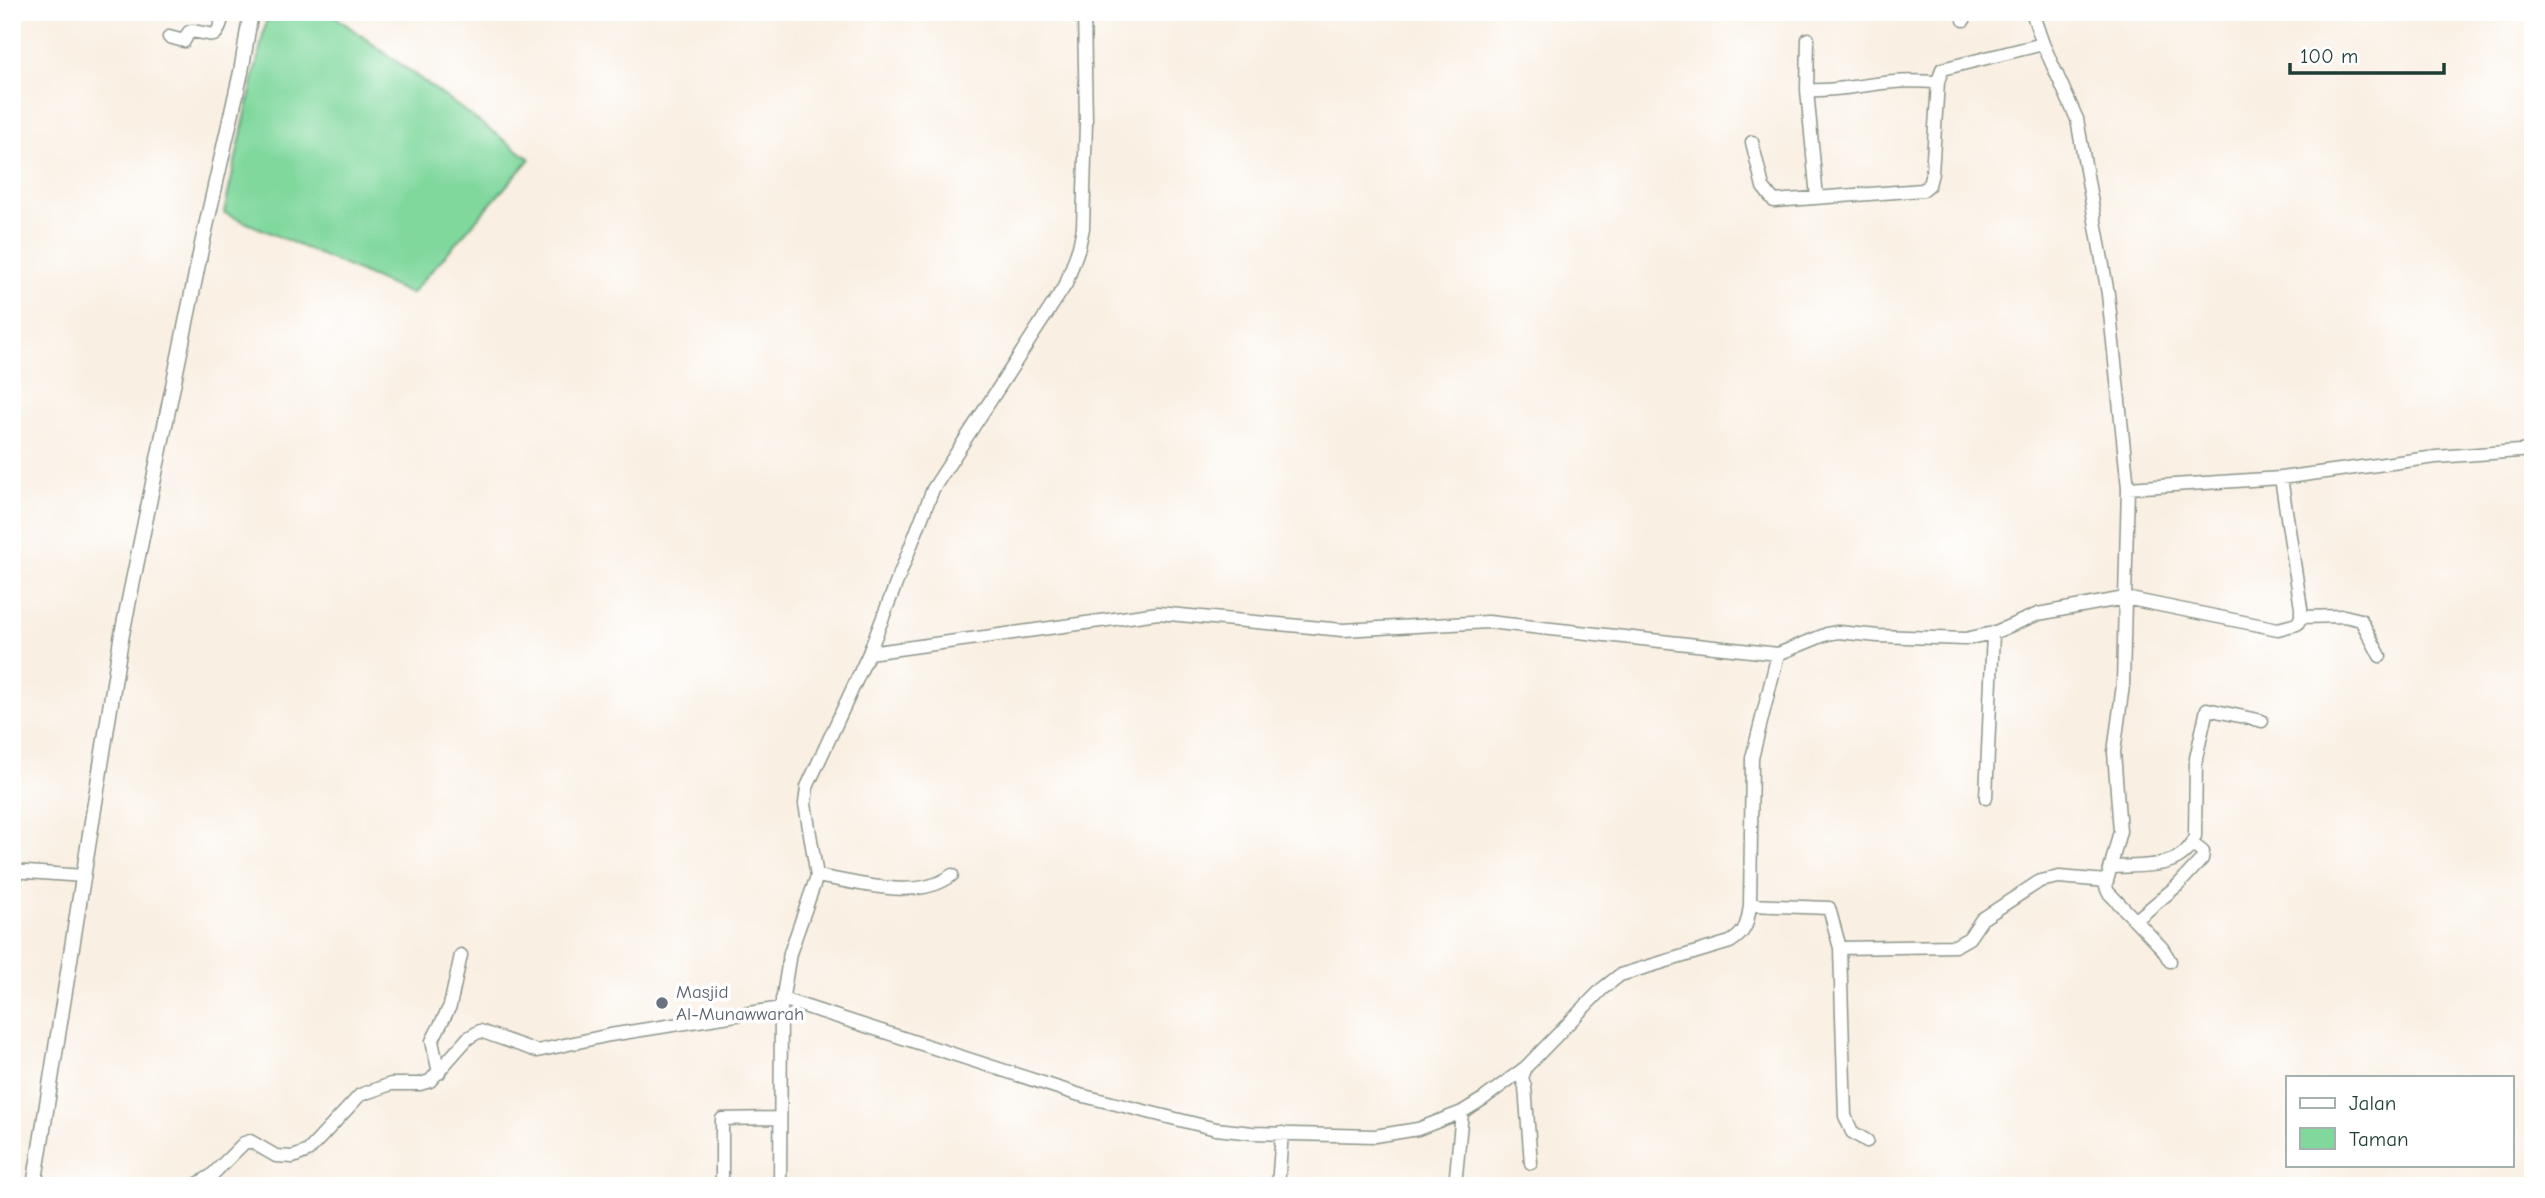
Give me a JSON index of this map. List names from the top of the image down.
{
  "places": ["Masjid Al-Munawwarah"],
  "legend": ["Jalan", "Taman"],
  "scale_bar": "100 m"
}
